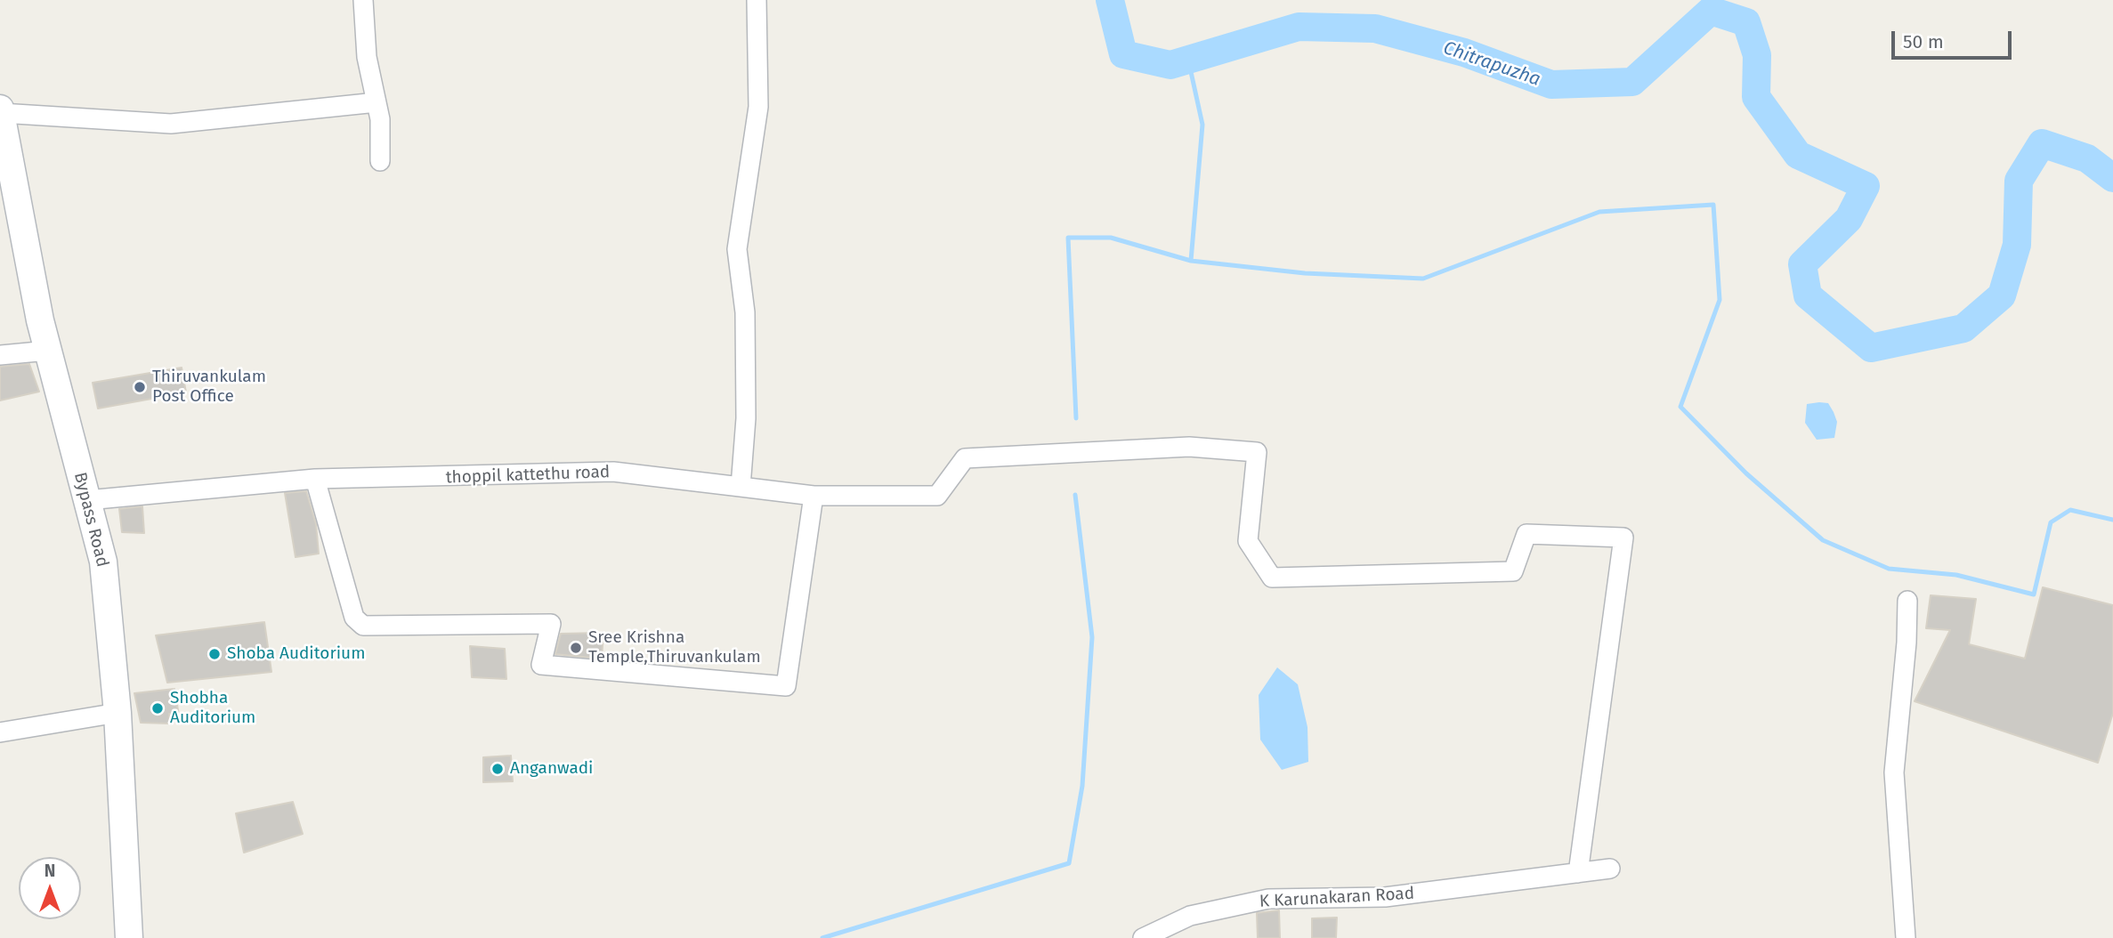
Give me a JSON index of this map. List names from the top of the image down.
{
  "streets": {
    "main road": ["Bypass Road"],
    "street": ["thoppil kattethu road", "K Karunakaran Road"]
  },
  "crossings": [
    ["thoppil kattethu road", "Bypass Road"],
    ["thoppil kattethu road", "K Karunakaran Road"]
  ],
  "water": ["Chitrapuzha"],
  "places": [
    "Thiruvankulam Post Office",
    "Sree Krishna Temple,Thiruvankulam",
    "Shoba Auditorium",
    "Shobha Auditorium",
    "Anganwadi"
  ],
  "scale_bar": "50 m",
  "north": "top"
}
